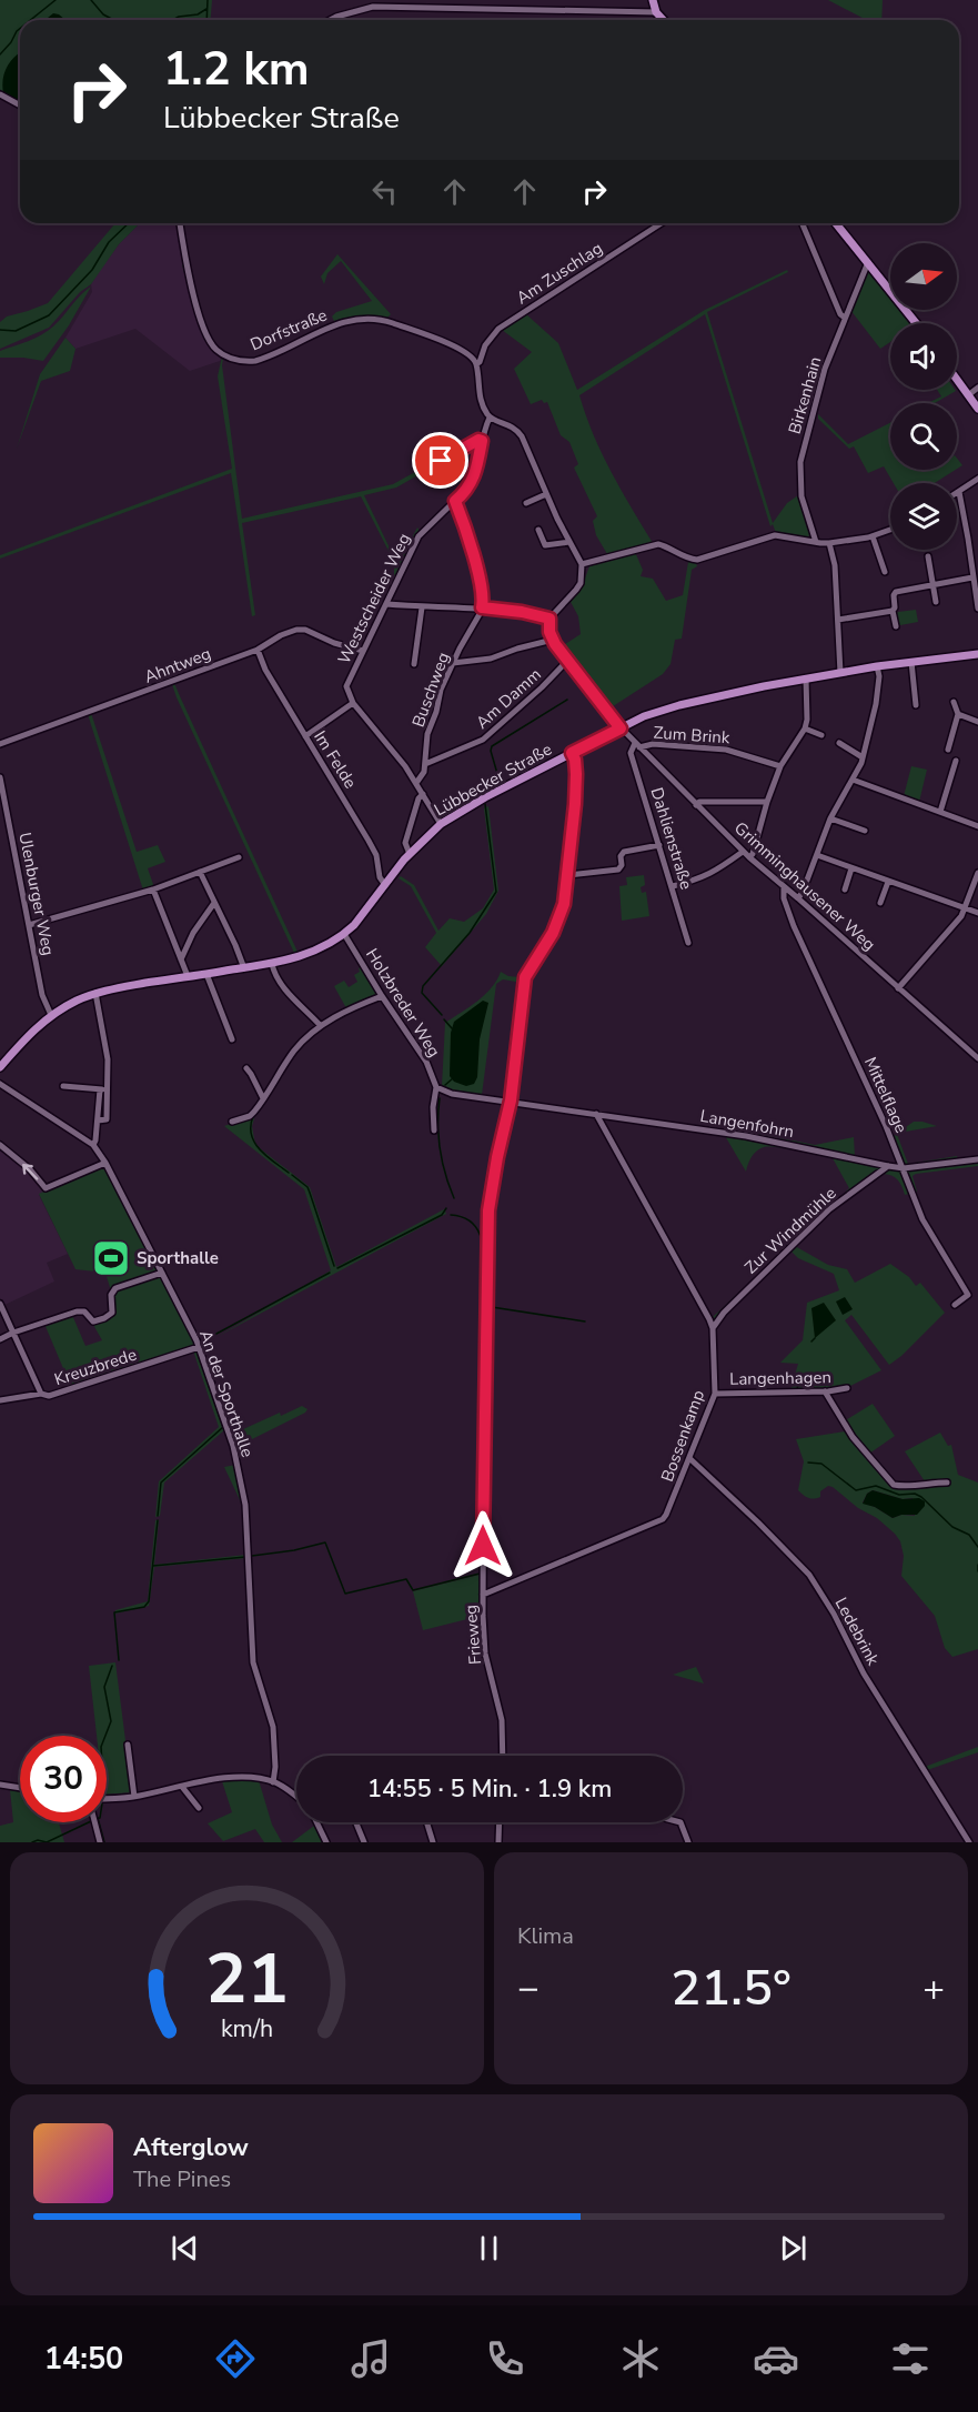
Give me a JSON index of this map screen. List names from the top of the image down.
{
  "streets": {
    "main road": ["Lübbecker Straße"],
    "street": [
      "Am Zuschlag",
      "Dorfstraße",
      "Birkenhain",
      "Westscheider Weg",
      "Ahntweg",
      "Buschweg",
      "Am Damm",
      "Zum Brink",
      "Im Felde",
      "Dahlienstraße",
      "Grimminghausener Weg",
      "Ulenburger Weg",
      "Holzbreder Weg",
      "Mittelflage",
      "Langenfohrn",
      "Zur Windmühle",
      "Kreuzbrede",
      "Langenhagen",
      "An der Sporthalle",
      "Bossenkamp",
      "Ledebrink",
      "Frieweg"
    ]
  },
  "crossings": [
    ["Westscheider Weg", "Ahntweg"],
    ["Ahntweg", "Im Felde"],
    ["Buschweg", "Am Damm"],
    ["Zum Brink", "Dahlienstraße"],
    ["Zum Brink", "Grimminghausener Weg"],
    ["Im Felde", "Lübbecker Straße"],
    ["Lübbecker Straße", "Grimminghausener Weg"],
    ["Lübbecker Straße", "Ulenburger Weg"],
    ["Lübbecker Straße", "Holzbreder Weg"],
    ["Lübbecker Straße", "Frieweg"],
    ["Dahlienstraße", "Grimminghausener Weg"],
    ["Grimminghausener Weg", "Mittelflage"],
    ["Mittelflage", "Langenfohrn"],
    ["Langenfohrn", "Zur Windmühle"],
    ["Langenfohrn", "Bossenkamp"],
    ["Langenfohrn", "Frieweg"],
    ["Zur Windmühle", "Bossenkamp"],
    ["Kreuzbrede", "An der Sporthalle"],
    ["Langenhagen", "Bossenkamp"],
    ["Bossenkamp", "Ledebrink"],
    ["Bossenkamp", "Frieweg"]
  ],
  "places": {
    "sports": ["Sporthalle"]
  },
  "north": "right",
  "page": {
    "turn": ["1.2 km", "Lübbecker Straße"],
    "limit": "30",
    "trip": "14:55 · 5 Min. · 1.9 km",
    "tile": "Klima",
    "heat": ["−", "21.5°", "+"],
    "song": ["Afterglow", "The Pines"],
    "tabs": "14:50",
    "gauge": ["21", "km/h"]
  }
}
